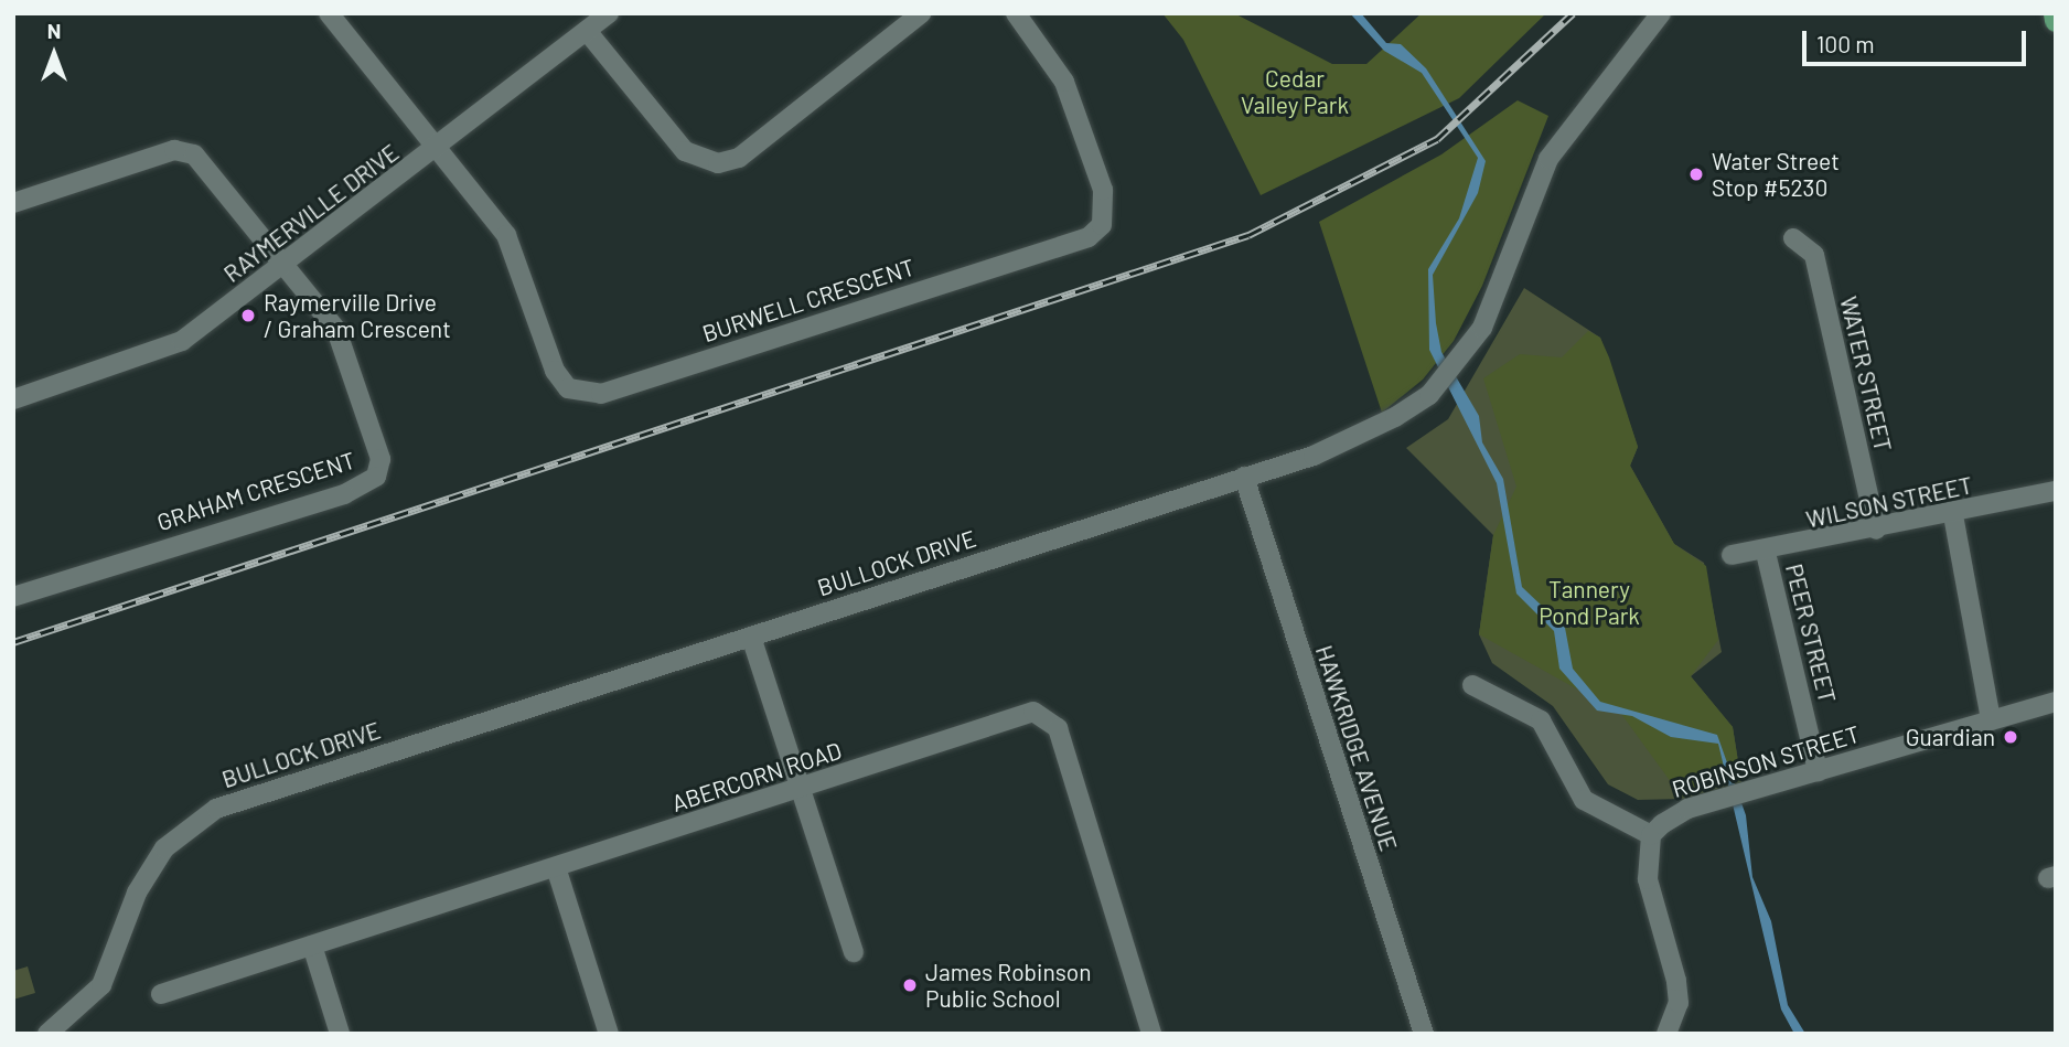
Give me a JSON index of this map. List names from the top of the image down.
{
  "streets": {
    "street": [
      "RAYMERVILLE DRIVE",
      "BURWELL CRESCENT",
      "WATER STREET",
      "GRAHAM CRESCENT",
      "WILSON STREET",
      "BULLOCK DRIVE",
      "PEER STREET",
      "HAWKRIDGE AVENUE",
      "ROBINSON STREET",
      "ABERCORN ROAD"
    ]
  },
  "crossings": [
    ["RAYMERVILLE DRIVE", "BURWELL CRESCENT"],
    ["RAYMERVILLE DRIVE", "GRAHAM CRESCENT"],
    ["WATER STREET", "WILSON STREET"],
    ["WILSON STREET", "PEER STREET"],
    ["BULLOCK DRIVE", "HAWKRIDGE AVENUE"],
    ["PEER STREET", "ROBINSON STREET"]
  ],
  "parks": ["Cedar Valley Park", "Tannery Pond Park"],
  "places": [
    "Water Street Stop #5230",
    "Raymerville Drive / Graham Crescent",
    "Guardian",
    "James Robinson Public School"
  ],
  "scale_bar": "100 m",
  "north": "top"
}
